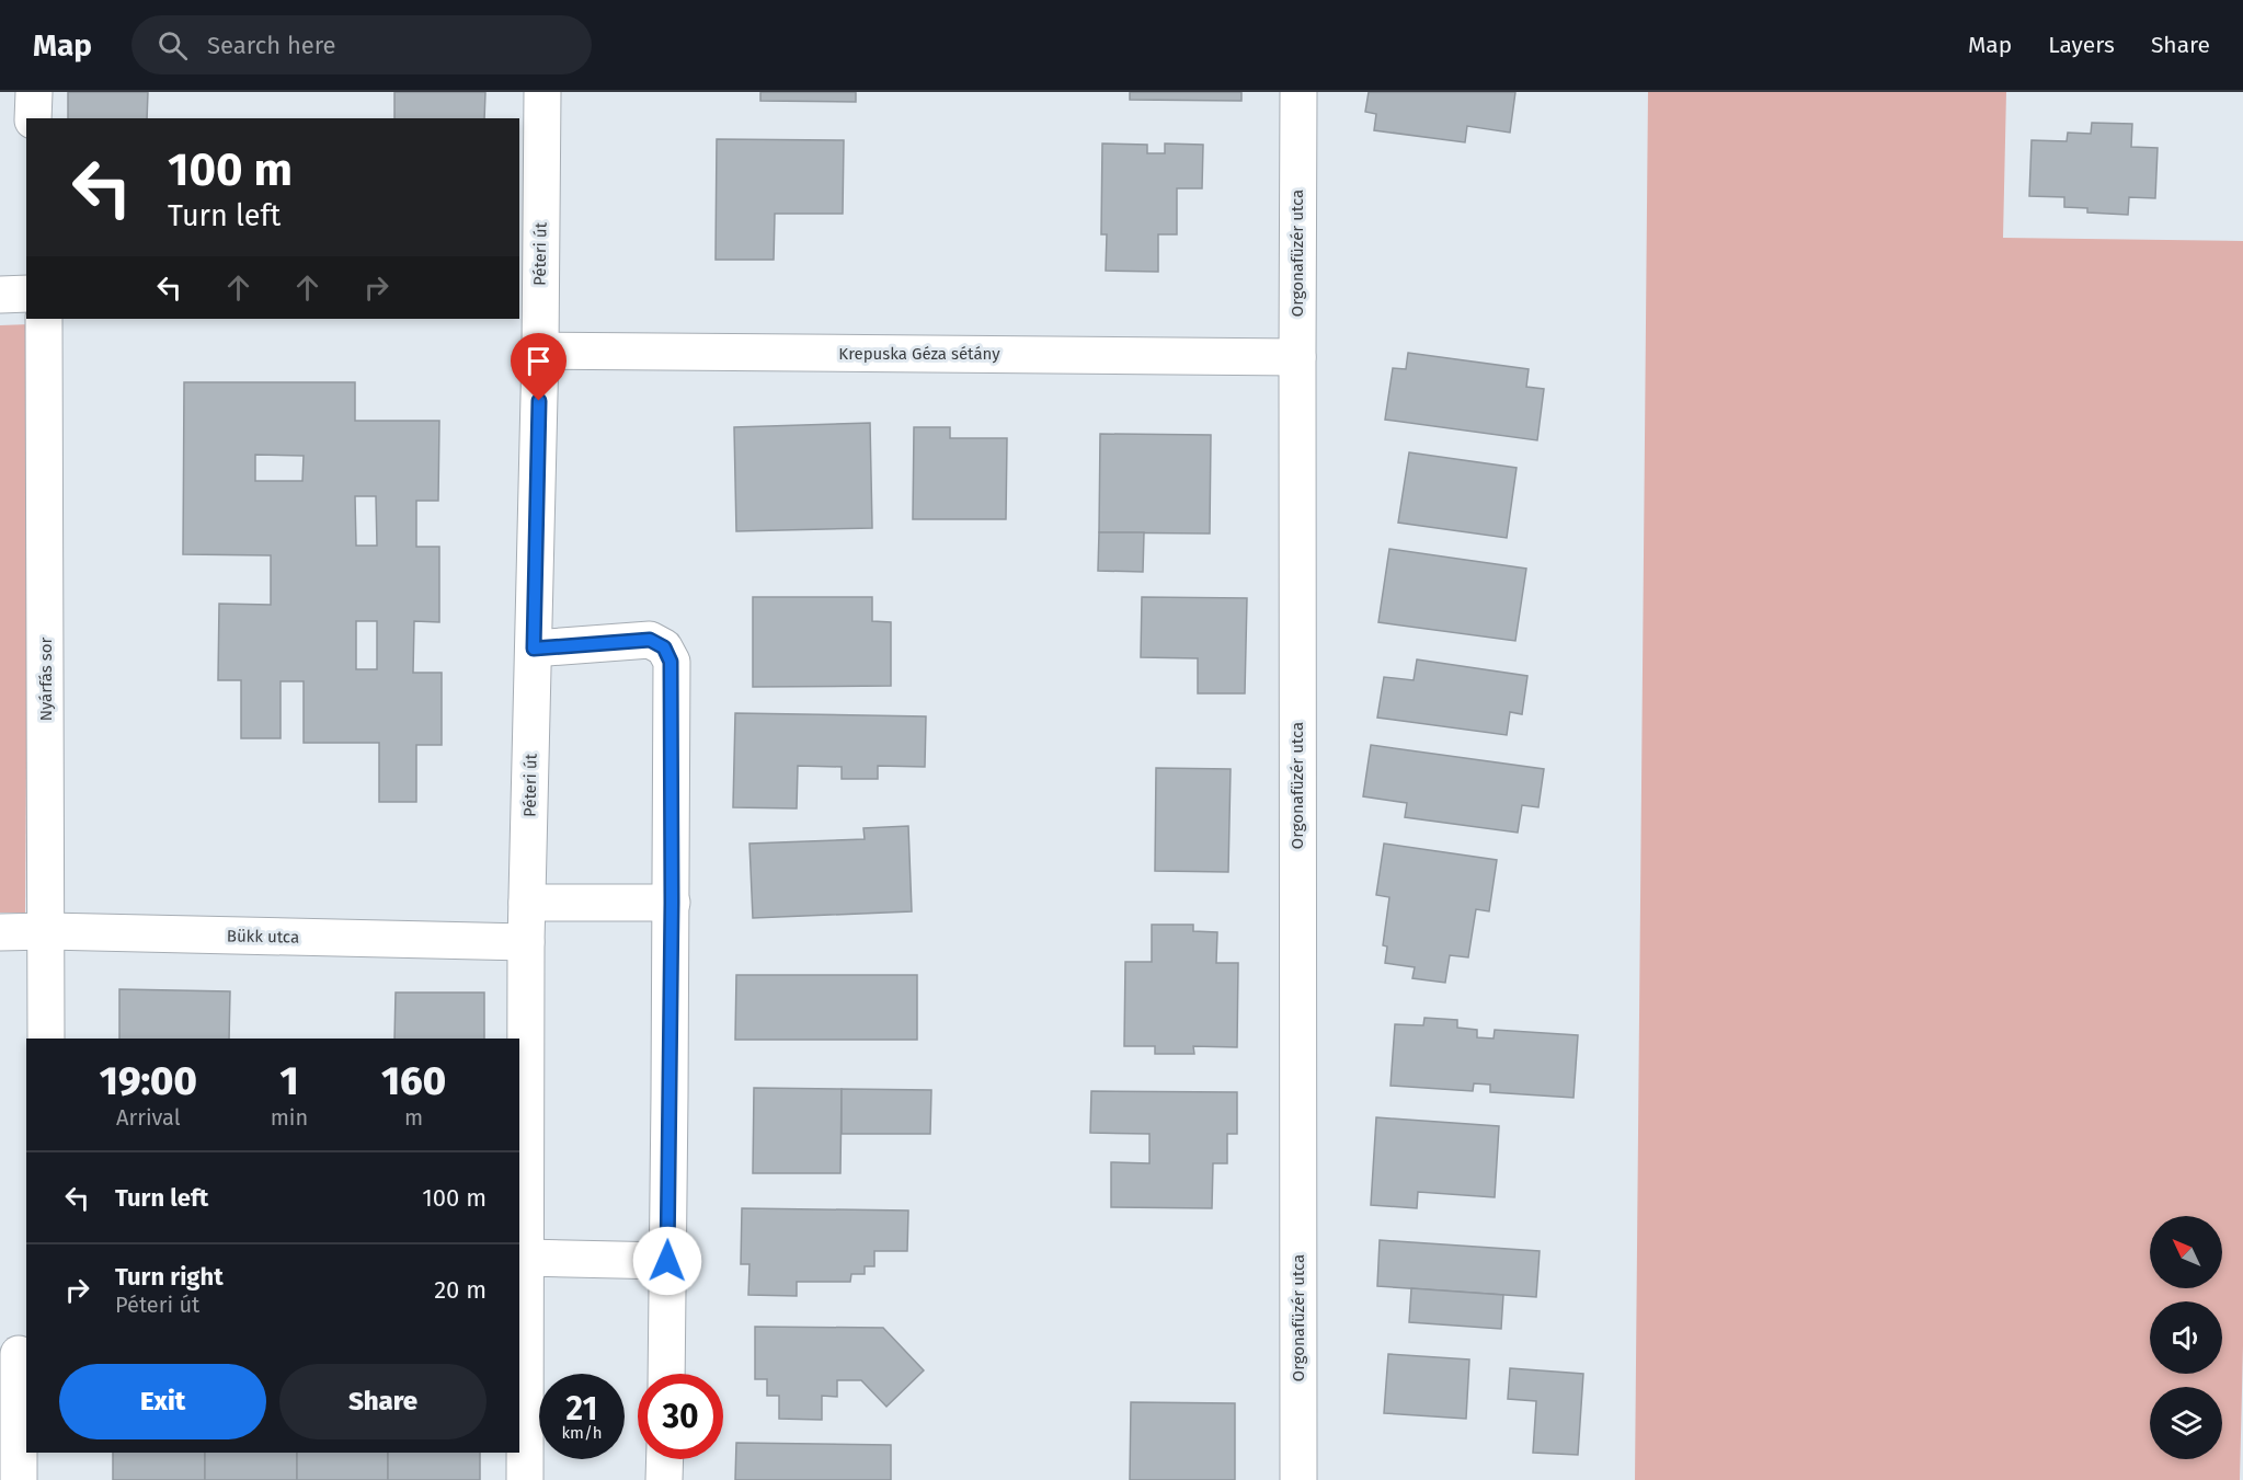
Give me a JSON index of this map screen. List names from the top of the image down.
{
  "streets": {
    "street": [
      "Orgonafüzér utca",
      "Péteri út",
      "Krepuska Géza sétány",
      "Nyárfás sor",
      "Bükk utca"
    ]
  },
  "crossings": [
    ["Orgonafüzér utca", "Krepuska Géza sétány"],
    ["Péteri út", "Krepuska Géza sétány"],
    ["Péteri út", "Bükk utca"],
    ["Nyárfás sor", "Bükk utca"]
  ],
  "north": "top left",
  "page": {
    "header": "Map",
    "search": "Search here",
    "nav": ["Map", "Layers", "Share"],
    "turn": ["100 m", "Turn left"],
    "eta": [
      "19:00",
      "Arrival",
      "1",
      "min",
      "160",
      "m"
    ],
    "list": [
      {
        "name": "Turn left",
        "value": "100 m"
      },
      {
        "name": "Turn right",
        "note": "Péteri út",
        "value": "20 m"
      }
    ],
    "buttons": ["Exit", "Share"],
    "speed": "21 km/h",
    "limit": "30"
  }
}
